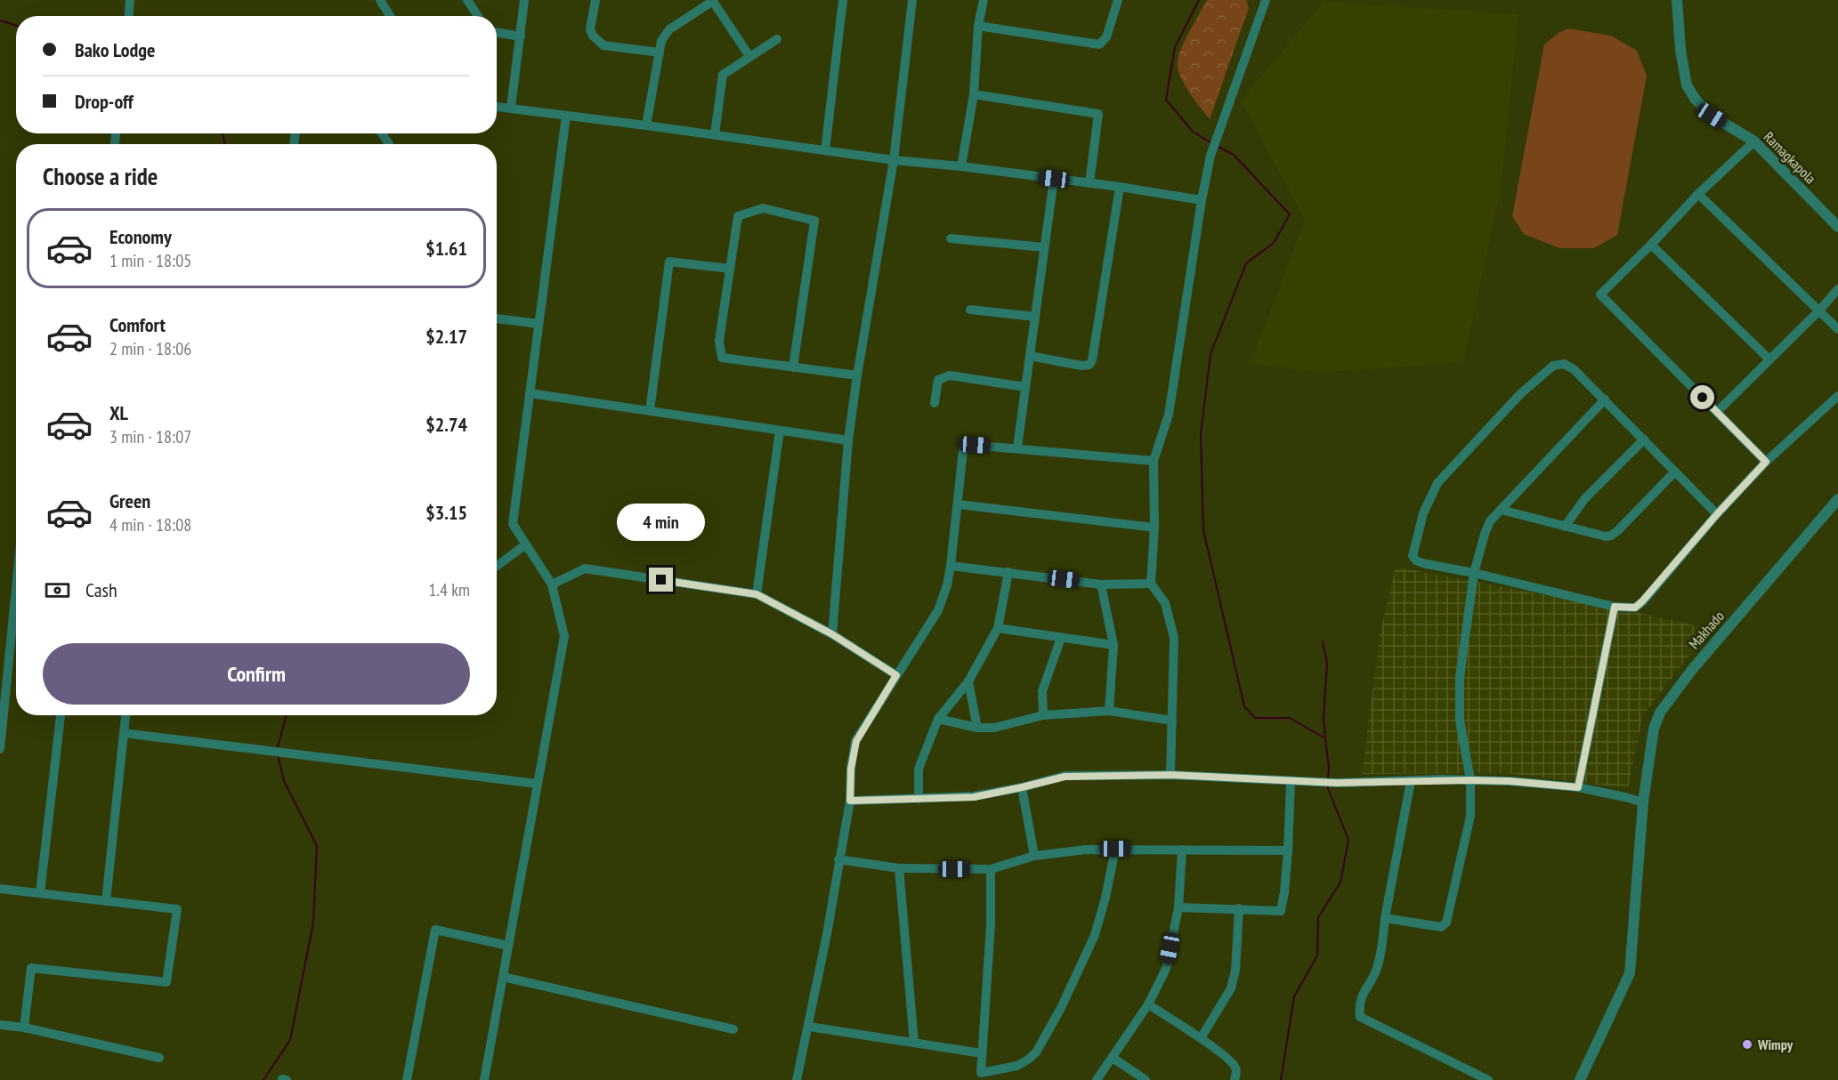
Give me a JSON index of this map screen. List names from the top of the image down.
{
  "streets": {
    "street": ["Ramagkapola", "Makhado"]
  },
  "places": ["Wimpy"],
  "page": {
    "banner": ["Bako Lodge", "Drop-off"],
    "heading": "Choose a ride",
    "list": [
      {
        "name": "Economy",
        "note": "1 min · 18:05",
        "value": "$1.61"
      },
      {
        "name": "Comfort",
        "note": "2 min · 18:06",
        "value": "$2.17"
      },
      {
        "name": "XL",
        "note": "3 min · 18:07",
        "value": "$2.74"
      },
      {
        "name": "Green",
        "note": "4 min · 18:08",
        "value": "$3.15"
      }
    ],
    "bubble": "4 min",
    "pay": ["Cash", "1.4 km"],
    "buttons": "Confirm"
  }
}
